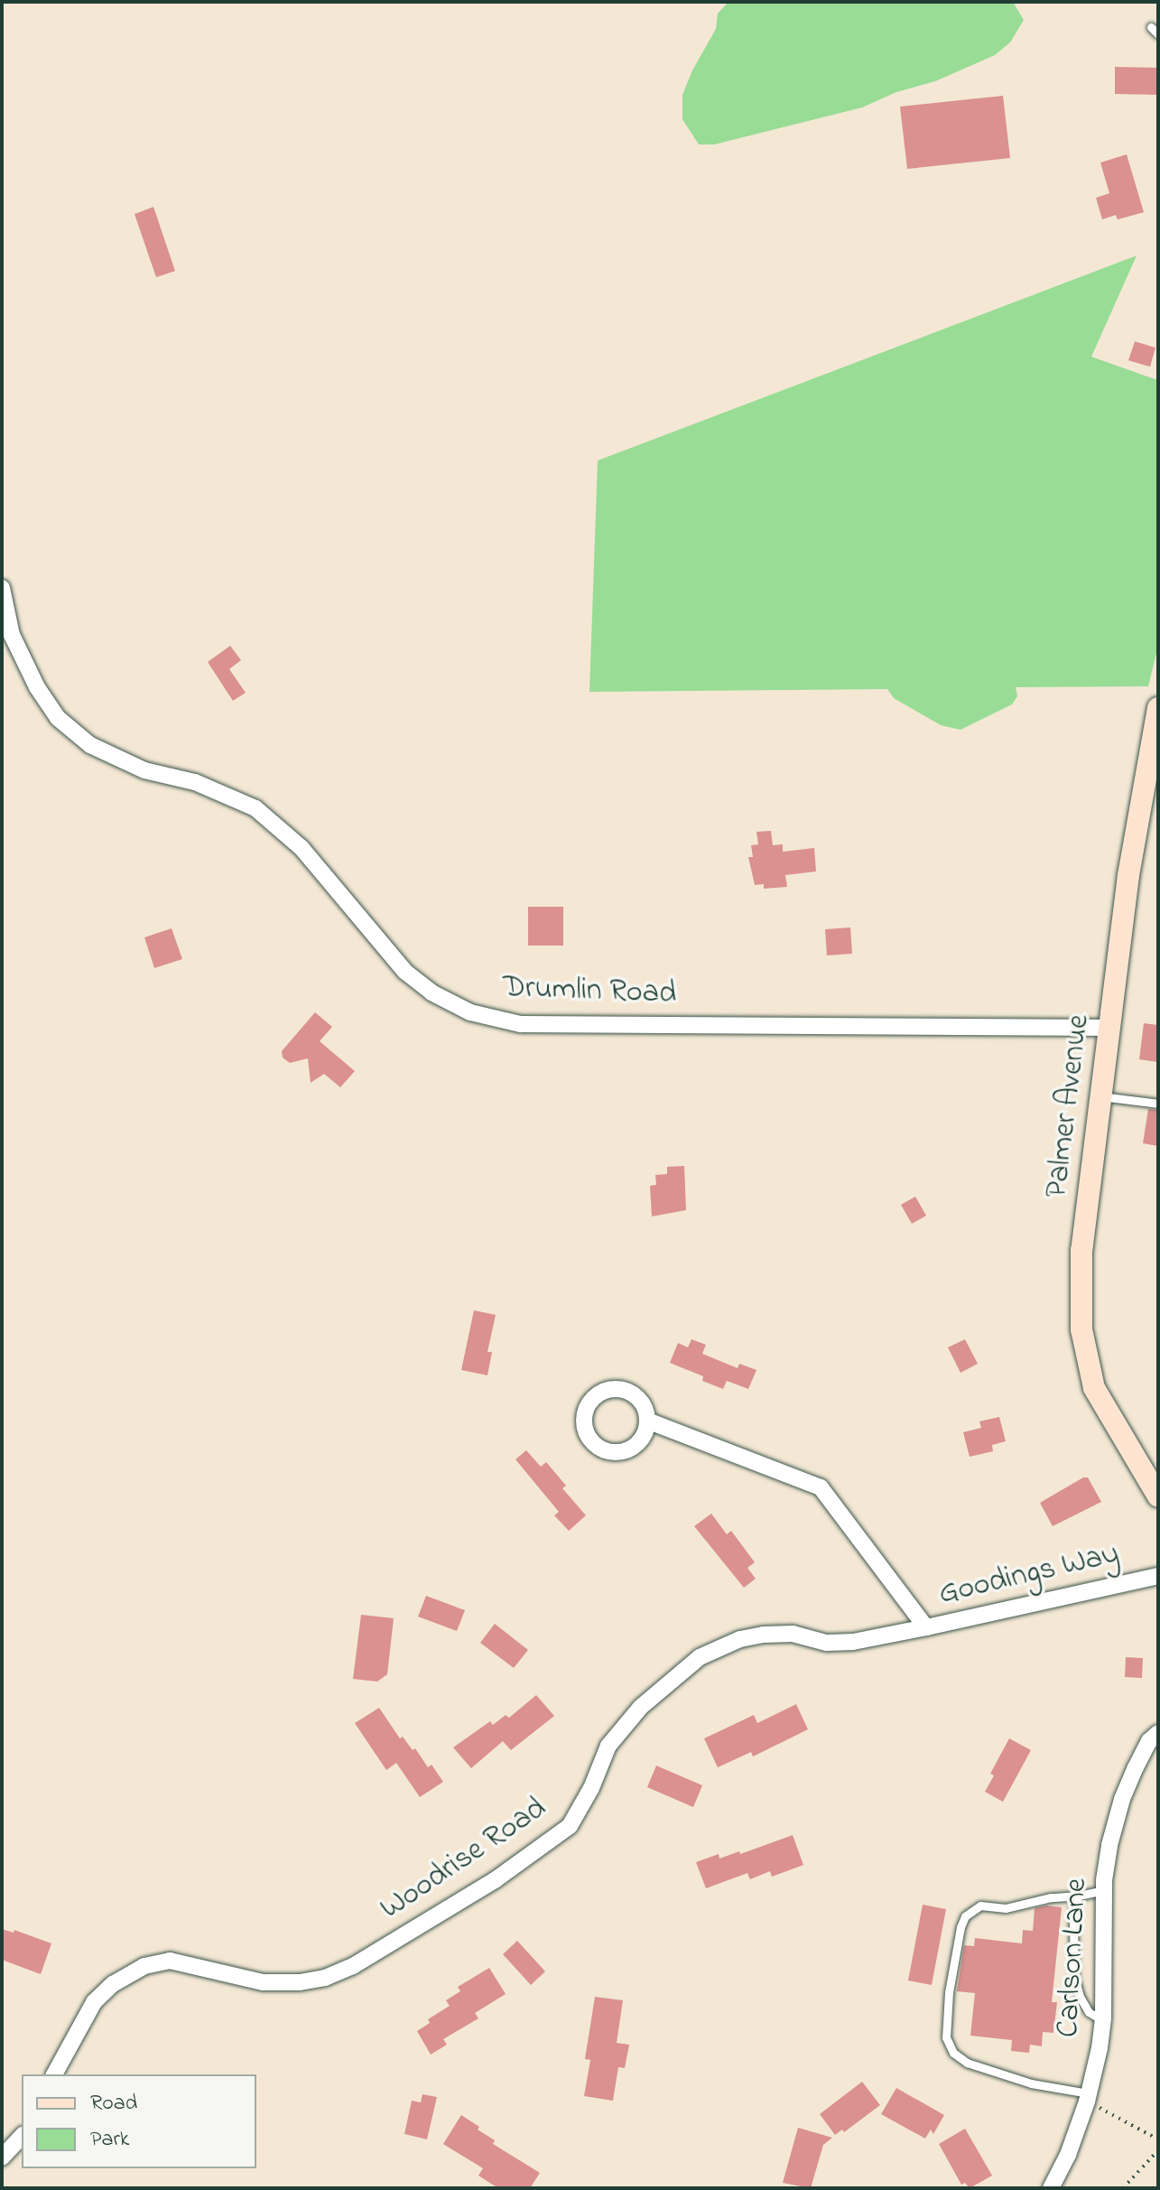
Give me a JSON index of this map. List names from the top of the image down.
{
  "streets": {
    "main road": ["Palmer Avenue"],
    "street": [
      "Drumlin Road",
      "Goodings Way",
      "Woodrise Road",
      "Carlson Lane"
    ]
  },
  "crossings": [
    ["Drumlin Road", "Palmer Avenue"],
    ["Goodings Way", "Woodrise Road"]
  ],
  "legend": ["Road", "Park"]
}
